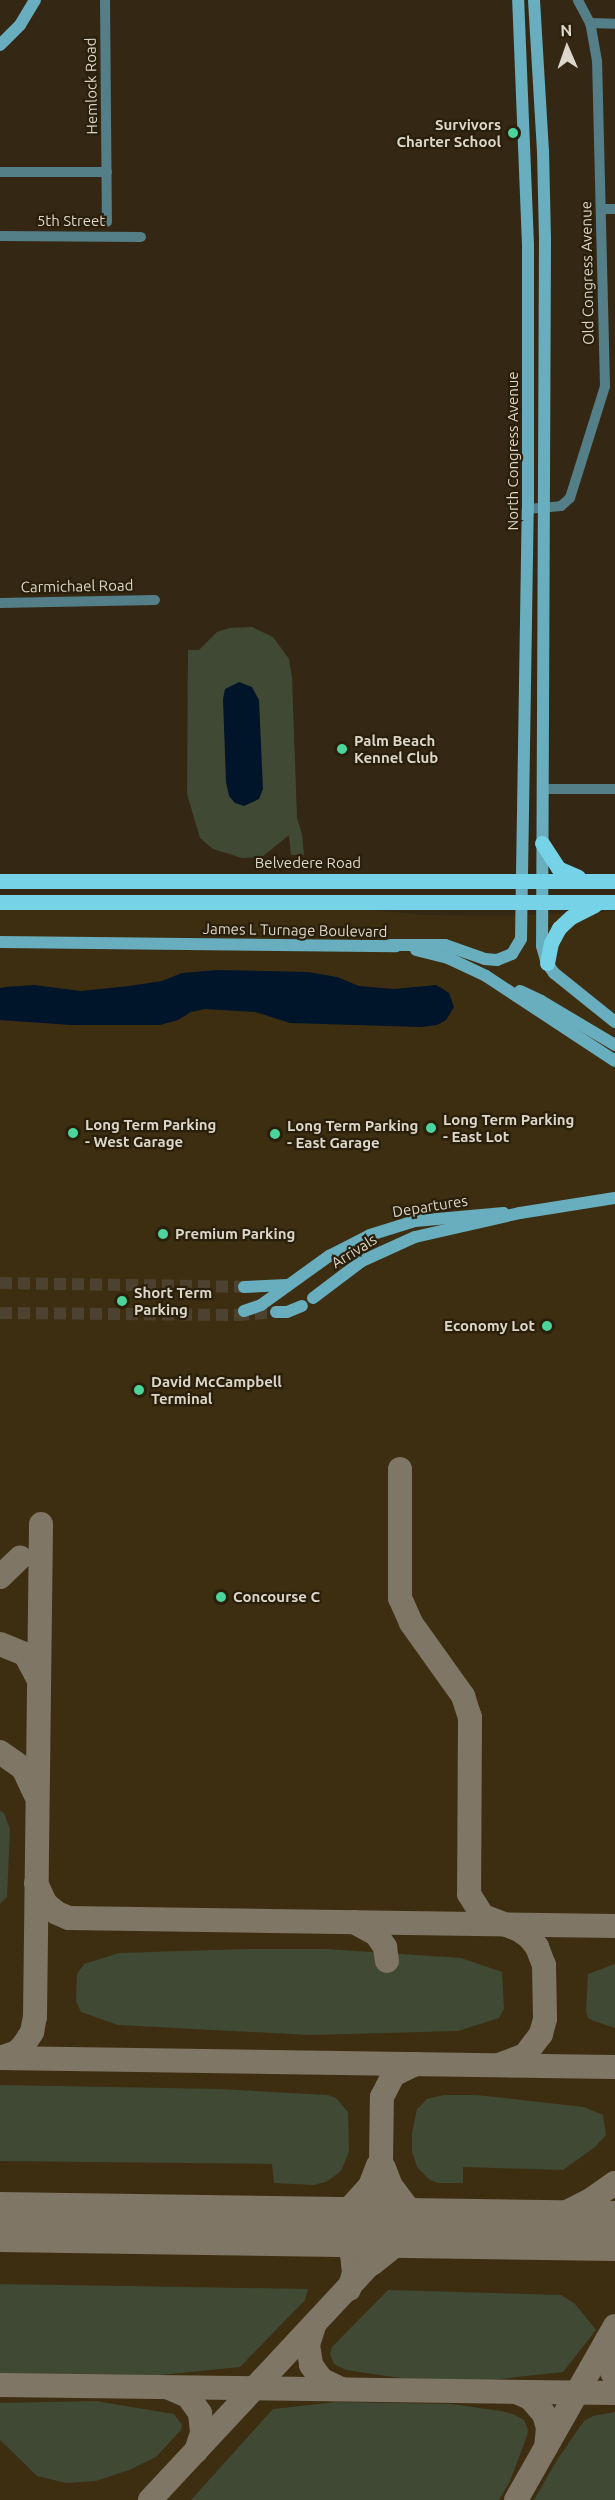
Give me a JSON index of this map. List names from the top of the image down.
{
  "streets": {
    "main road": ["Belvedere Road"],
    "street": [
      "Hemlock Road",
      "5th Street",
      "Old Congress Avenue",
      "North Congress Avenue",
      "Carmichael Road",
      "James L Turnage Boulevard",
      "Departures",
      "Arrivals"
    ]
  },
  "crossings": [
    ["Old Congress Avenue", "North Congress Avenue"],
    ["North Congress Avenue", "Belvedere Road"],
    ["North Congress Avenue", "James L Turnage Boulevard"],
    ["Departures", "Arrivals"]
  ],
  "places": [
    "Survivors Charter School",
    "Palm Beach Kennel Club",
    "Long Term Parking - East Lot",
    "Long Term Parking - West Garage",
    "Long Term Parking - East Garage",
    "Premium Parking",
    "Short Term Parking",
    "Economy Lot",
    "David McCampbell Terminal",
    "Concourse C"
  ],
  "north": "top"
}
